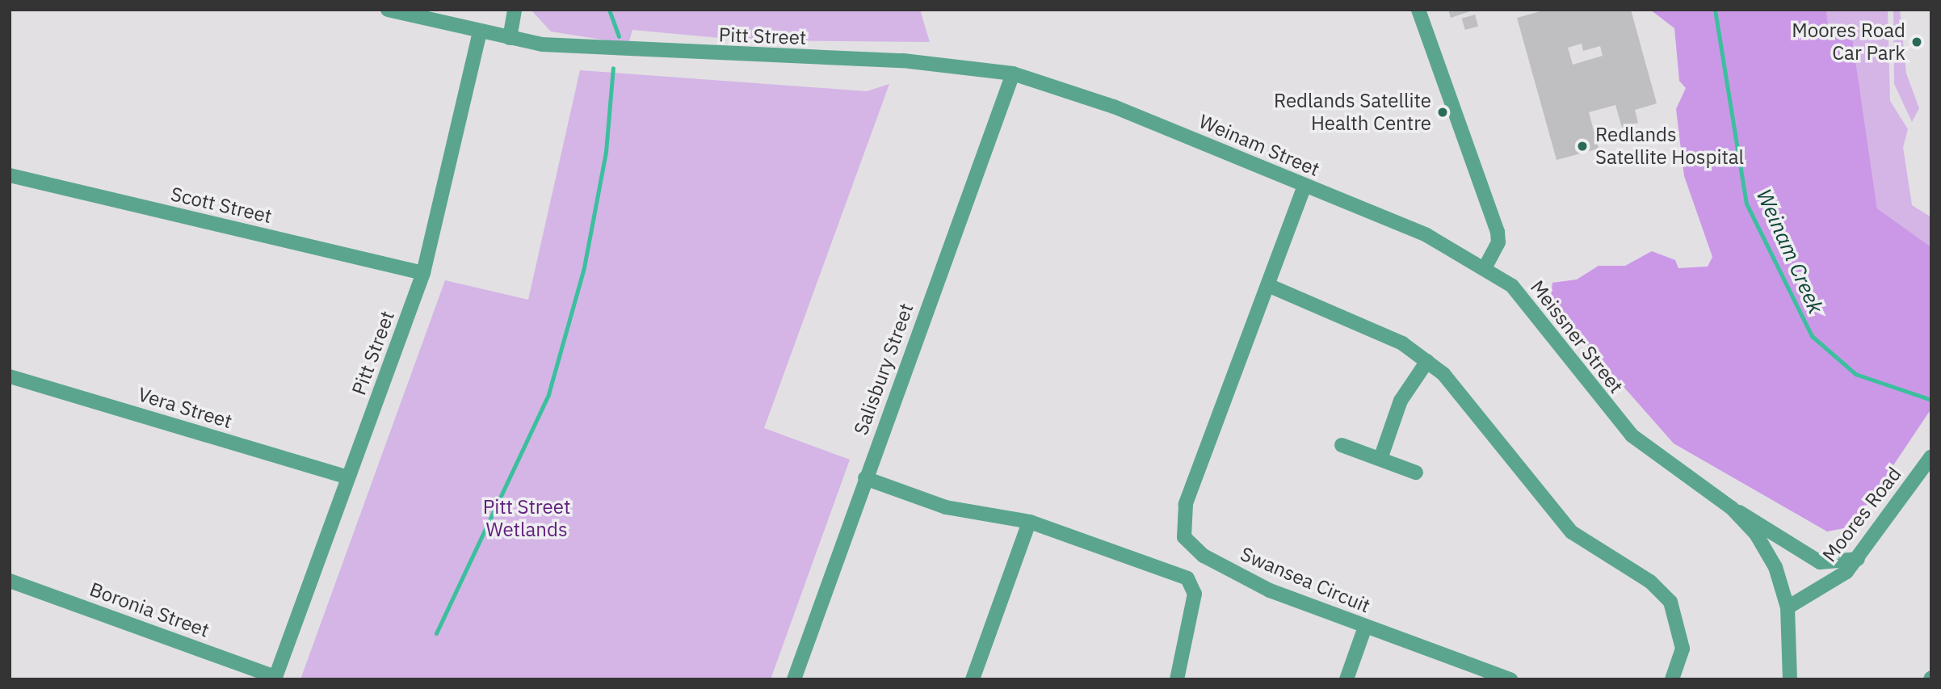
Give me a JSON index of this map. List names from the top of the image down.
{
  "streets": {
    "street": [
      "Pitt Street",
      "Weinam Street",
      "Scott Street",
      "Meissner Street",
      "Salisbury Street",
      "Vera Street",
      "Moores Road",
      "Swansea Circuit",
      "Boronia Street"
    ]
  },
  "crossings": [
    ["Pitt Street", "Weinam Street"],
    ["Pitt Street", "Scott Street"],
    ["Pitt Street", "Salisbury Street"],
    ["Pitt Street", "Vera Street"],
    ["Pitt Street", "Boronia Street"],
    ["Weinam Street", "Meissner Street"],
    ["Weinam Street", "Salisbury Street"],
    ["Weinam Street", "Swansea Circuit"],
    ["Meissner Street", "Moores Road"]
  ],
  "water": ["Weinam Creek"],
  "parks": ["Pitt Street Wetlands"],
  "places": ["Moores Road Car Park", "Redlands Satellite Health Centre", "Redlands Satellite Hospital"]
}
